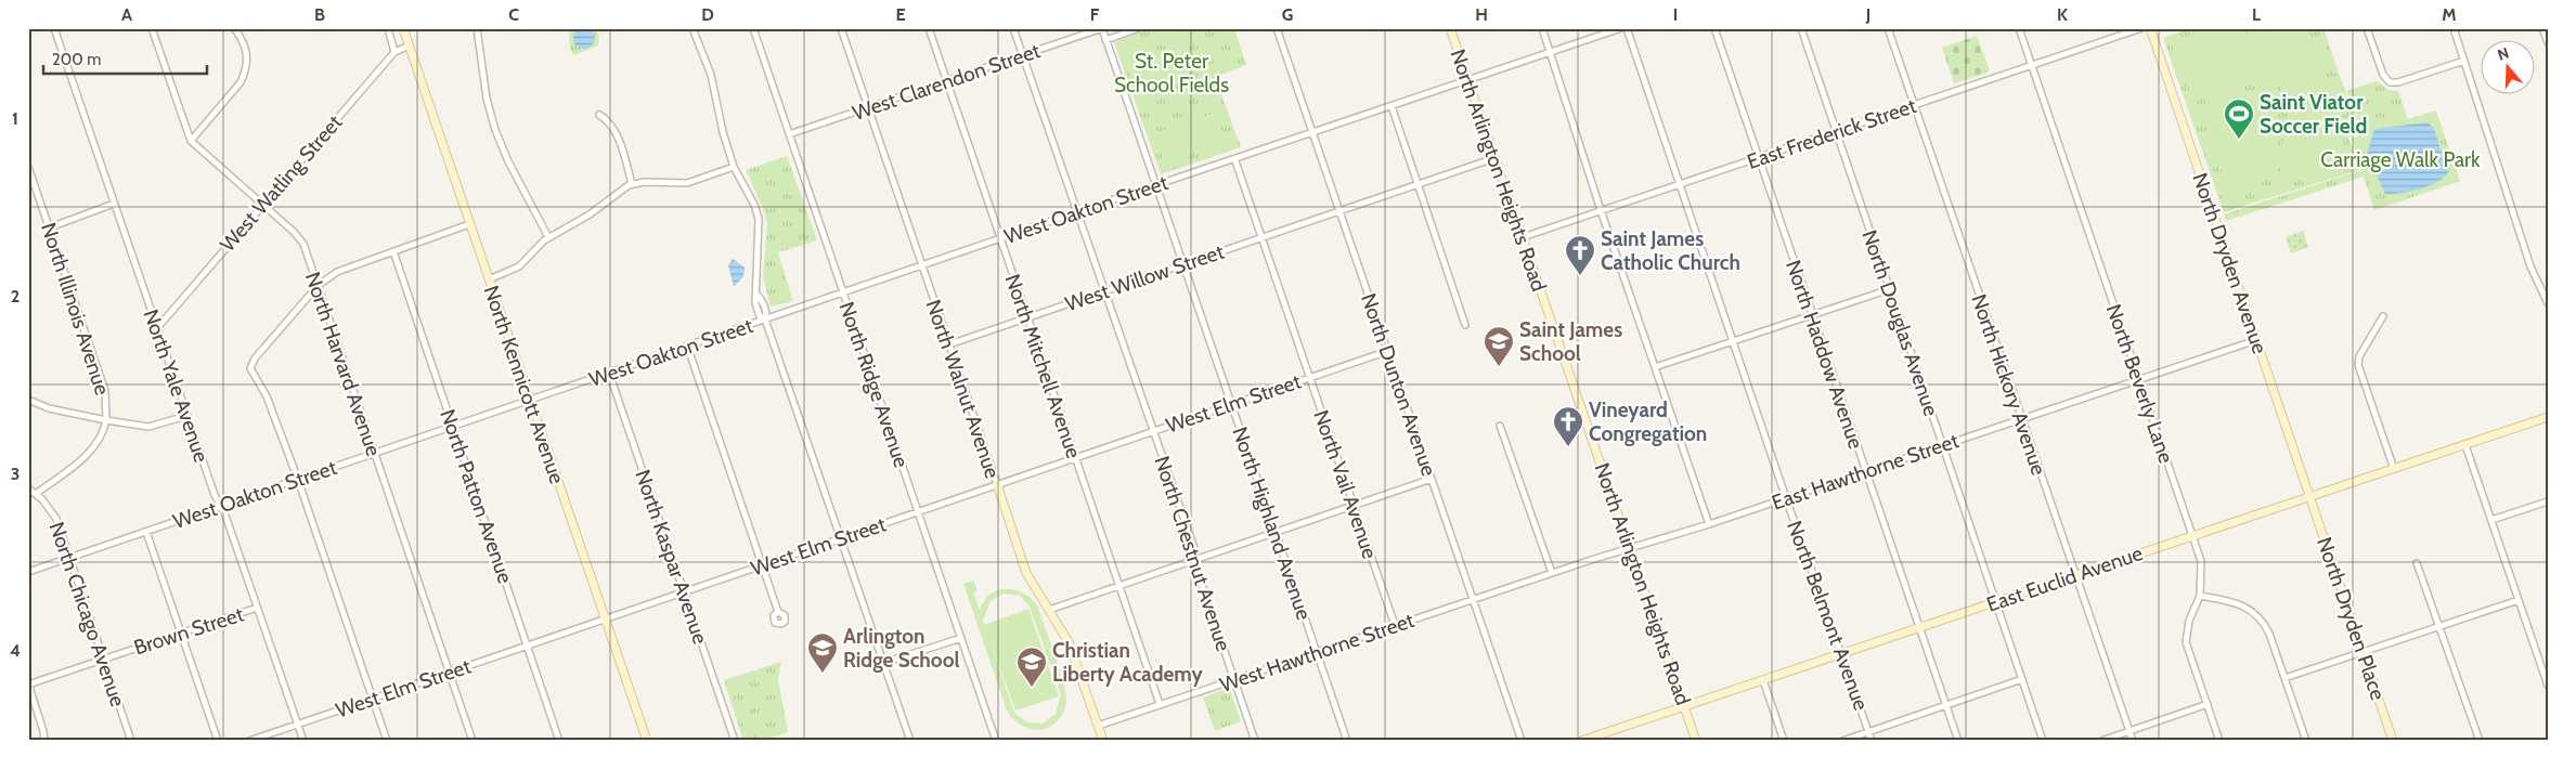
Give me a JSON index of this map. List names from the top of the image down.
{
  "streets": {
    "street": [
      "West Clarendon Street",
      "East Frederick Street",
      "North Arlington Heights Road",
      "West Watling Street",
      "West Oakton Street",
      "North Dryden Avenue",
      "West Willow Street",
      "North Illinois Avenue",
      "North Douglas Avenue",
      "North Haddow Avenue",
      "North Harvard Avenue",
      "North Mitchell Avenue",
      "North Beverly Lane",
      "North Kennicott Avenue",
      "North Ridge Avenue",
      "North Dunton Avenue",
      "North Hickory Avenue",
      "North Yale Avenue",
      "North Walnut Avenue",
      "West Elm Street",
      "East Hawthorne Street",
      "North Vail Avenue",
      "North Patton Avenue",
      "North Highland Avenue",
      "North Chestnut Avenue",
      "North Kaspar Avenue",
      "East Euclid Avenue",
      "North Chicago Avenue",
      "North Belmont Avenue",
      "North Dryden Place",
      "Brown Street",
      "West Hawthorne Street"
    ]
  },
  "crossings": [
    ["West Clarendon Street", "North Mitchell Avenue"],
    ["West Clarendon Street", "North Ridge Avenue"],
    ["West Clarendon Street", "North Walnut Avenue"],
    ["West Clarendon Street", "North Highland Avenue"],
    ["West Clarendon Street", "North Chestnut Avenue"],
    ["East Frederick Street", "North Arlington Heights Road"],
    ["East Frederick Street", "North Douglas Avenue"],
    ["East Frederick Street", "North Haddow Avenue"],
    ["East Frederick Street", "North Beverly Lane"],
    ["East Frederick Street", "North Hickory Avenue"],
    ["East Frederick Street", "North Belmont Avenue"],
    ["North Arlington Heights Road", "West Oakton Street"],
    ["North Arlington Heights Road", "West Willow Street"],
    ["North Arlington Heights Road", "East Hawthorne Street"],
    ["North Arlington Heights Road", "East Euclid Avenue"],
    ["West Watling Street", "North Harvard Avenue"],
    ["West Watling Street", "North Kennicott Avenue"],
    ["West Watling Street", "North Yale Avenue"],
    ["West Oakton Street", "North Harvard Avenue"],
    ["West Oakton Street", "North Mitchell Avenue"],
    ["West Oakton Street", "North Kennicott Avenue"],
    ["West Oakton Street", "North Ridge Avenue"],
    ["West Oakton Street", "North Dunton Avenue"],
    ["West Oakton Street", "North Yale Avenue"],
    ["West Oakton Street", "North Walnut Avenue"],
    ["West Oakton Street", "North Vail Avenue"],
    ["West Oakton Street", "North Patton Avenue"],
    ["West Oakton Street", "North Highland Avenue"],
    ["West Oakton Street", "North Chestnut Avenue"],
    ["West Oakton Street", "North Kaspar Avenue"],
    ["West Oakton Street", "North Chicago Avenue"],
    ["North Dryden Avenue", "East Hawthorne Street"],
    ["North Dryden Avenue", "East Euclid Avenue"],
    ["North Dryden Avenue", "North Dryden Place"],
    ["West Willow Street", "North Mitchell Avenue"],
    ["West Willow Street", "North Dunton Avenue"],
    ["West Willow Street", "North Walnut Avenue"],
    ["West Willow Street", "North Vail Avenue"],
    ["West Willow Street", "North Highland Avenue"],
    ["West Willow Street", "North Chestnut Avenue"],
    ["North Douglas Avenue", "East Hawthorne Street"],
    ["North Douglas Avenue", "East Euclid Avenue"],
    ["North Haddow Avenue", "East Hawthorne Street"],
    ["North Haddow Avenue", "East Euclid Avenue"],
    ["North Harvard Avenue", "West Elm Street"],
    ["North Mitchell Avenue", "West Elm Street"],
    ["North Mitchell Avenue", "West Hawthorne Street"],
    ["North Beverly Lane", "East Hawthorne Street"],
    ["North Beverly Lane", "East Euclid Avenue"],
    ["North Kennicott Avenue", "West Elm Street"],
    ["North Ridge Avenue", "West Elm Street"],
    ["North Dunton Avenue", "West Elm Street"],
    ["North Dunton Avenue", "East Hawthorne Street"],
    ["North Dunton Avenue", "West Hawthorne Street"],
    ["North Hickory Avenue", "East Hawthorne Street"],
    ["North Hickory Avenue", "East Euclid Avenue"],
    ["North Yale Avenue", "West Elm Street"],
    ["North Yale Avenue", "Brown Street"],
    ["North Walnut Avenue", "West Elm Street"],
    ["North Walnut Avenue", "West Hawthorne Street"],
    ["West Elm Street", "North Vail Avenue"],
    ["West Elm Street", "North Patton Avenue"],
    ["West Elm Street", "North Highland Avenue"],
    ["West Elm Street", "North Chestnut Avenue"],
    ["West Elm Street", "North Kaspar Avenue"],
    ["East Hawthorne Street", "North Belmont Avenue"],
    ["East Hawthorne Street", "West Hawthorne Street"],
    ["North Vail Avenue", "West Hawthorne Street"],
    ["North Highland Avenue", "West Hawthorne Street"],
    ["North Chestnut Avenue", "West Hawthorne Street"],
    ["East Euclid Avenue", "North Belmont Avenue"],
    ["East Euclid Avenue", "North Dryden Place"],
    ["North Chicago Avenue", "Brown Street"]
  ],
  "parks": ["St. Peter School Fields", "Carriage Walk Park"],
  "places": {
    "sports": ["Saint Viator Soccer Field"],
    "church": ["Saint James Catholic Church", "Vineyard Congregation"],
    "school or university": ["Saint James School", "Arlington Ridge School", "Christian Liberty Academy"]
  },
  "scale_bar": "200 m",
  "north": "top",
  "grid": {
    "columns": [
      "A",
      "B",
      "C",
      "D",
      "E",
      "F",
      "G",
      "H",
      "I",
      "J",
      "K",
      "L",
      "M"
    ],
    "rows": [
      "1",
      "2",
      "3",
      "4"
    ]
  }
}
